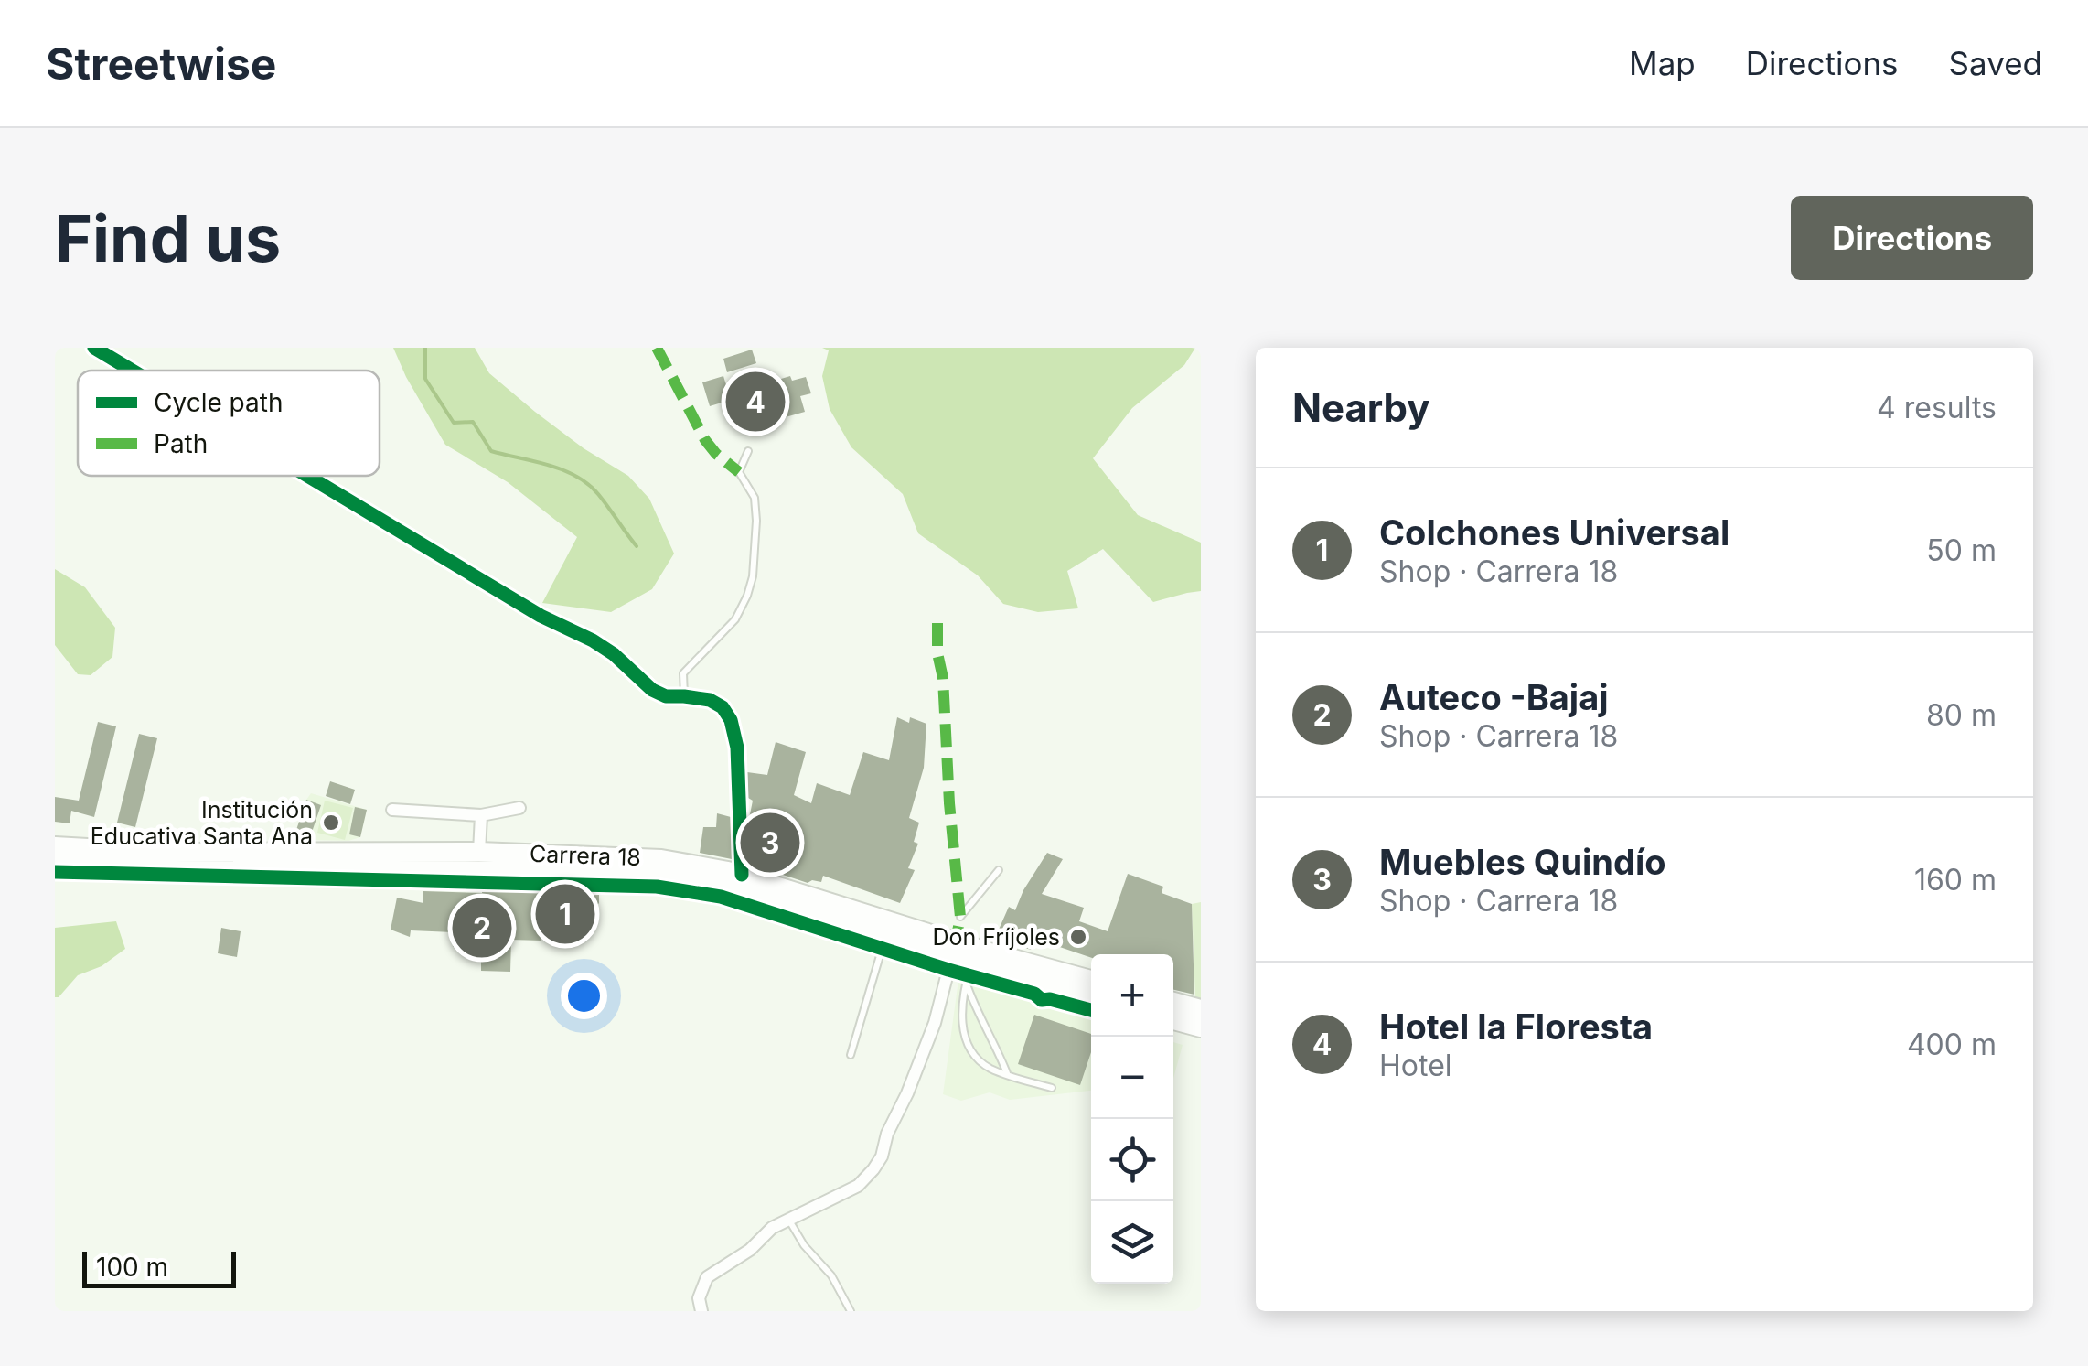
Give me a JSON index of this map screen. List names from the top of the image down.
{
  "streets": {
    "main road": ["Carrera 18"]
  },
  "places": ["Institución Educativa Santa Ana", "Don Fríjoles"],
  "legend": ["Cycle path", "Path"],
  "scale_bar": "100 m",
  "page": {
    "header": "Streetwise",
    "nav": ["Map", "Directions", "Saved"],
    "buttons": "Directions",
    "title": "Find us",
    "heading": ["Nearby", "4 results"],
    "pins": [
      "4",
      "3",
      "1",
      "2"
    ],
    "list": [
      {
        "mark": "1",
        "name": "Colchones Universal",
        "note": "Shop · Carrera 18",
        "value": "50 m"
      },
      {
        "mark": "2",
        "name": "Auteco -Bajaj",
        "note": "Shop · Carrera 18",
        "value": "80 m"
      },
      {
        "mark": "3",
        "name": "Muebles Quindío",
        "note": "Shop · Carrera 18",
        "value": "160 m"
      },
      {
        "mark": "4",
        "name": "Hotel la Floresta",
        "note": "Hotel",
        "value": "400 m"
      }
    ],
    "map_buttons": ["+", "−"],
    "scale": "100 m"
  }
}
